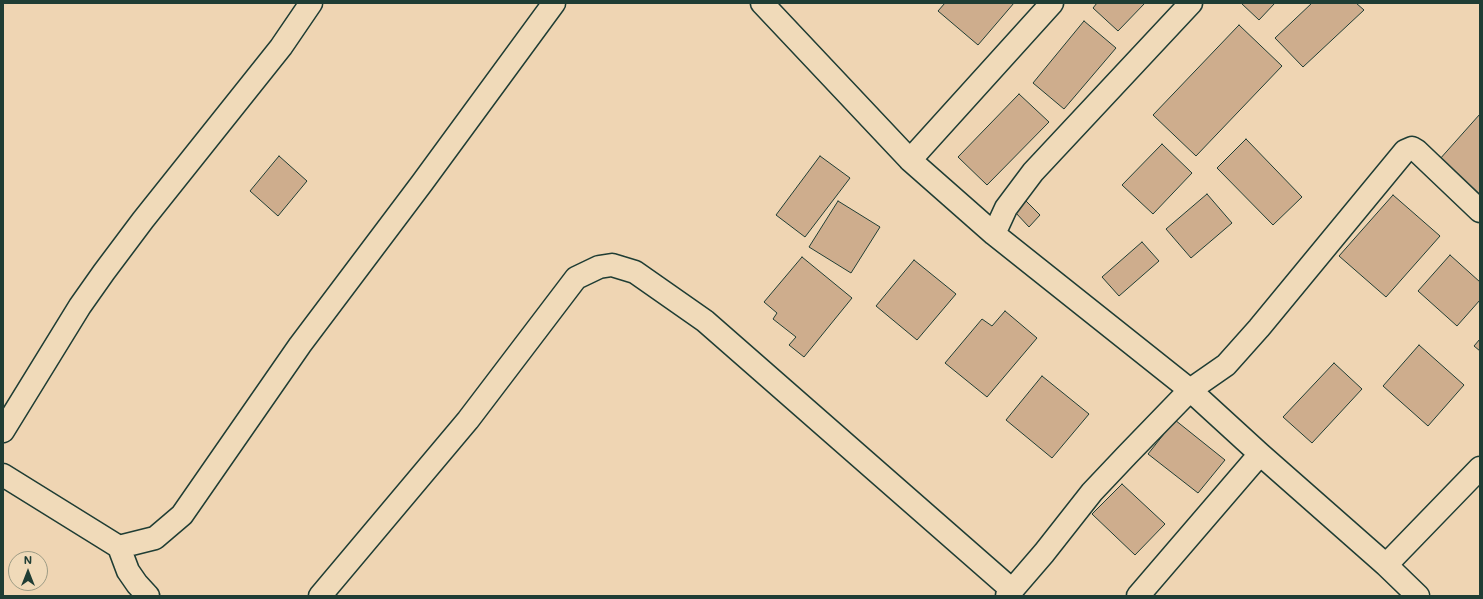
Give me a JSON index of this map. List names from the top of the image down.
{
  "north": "top"
}
